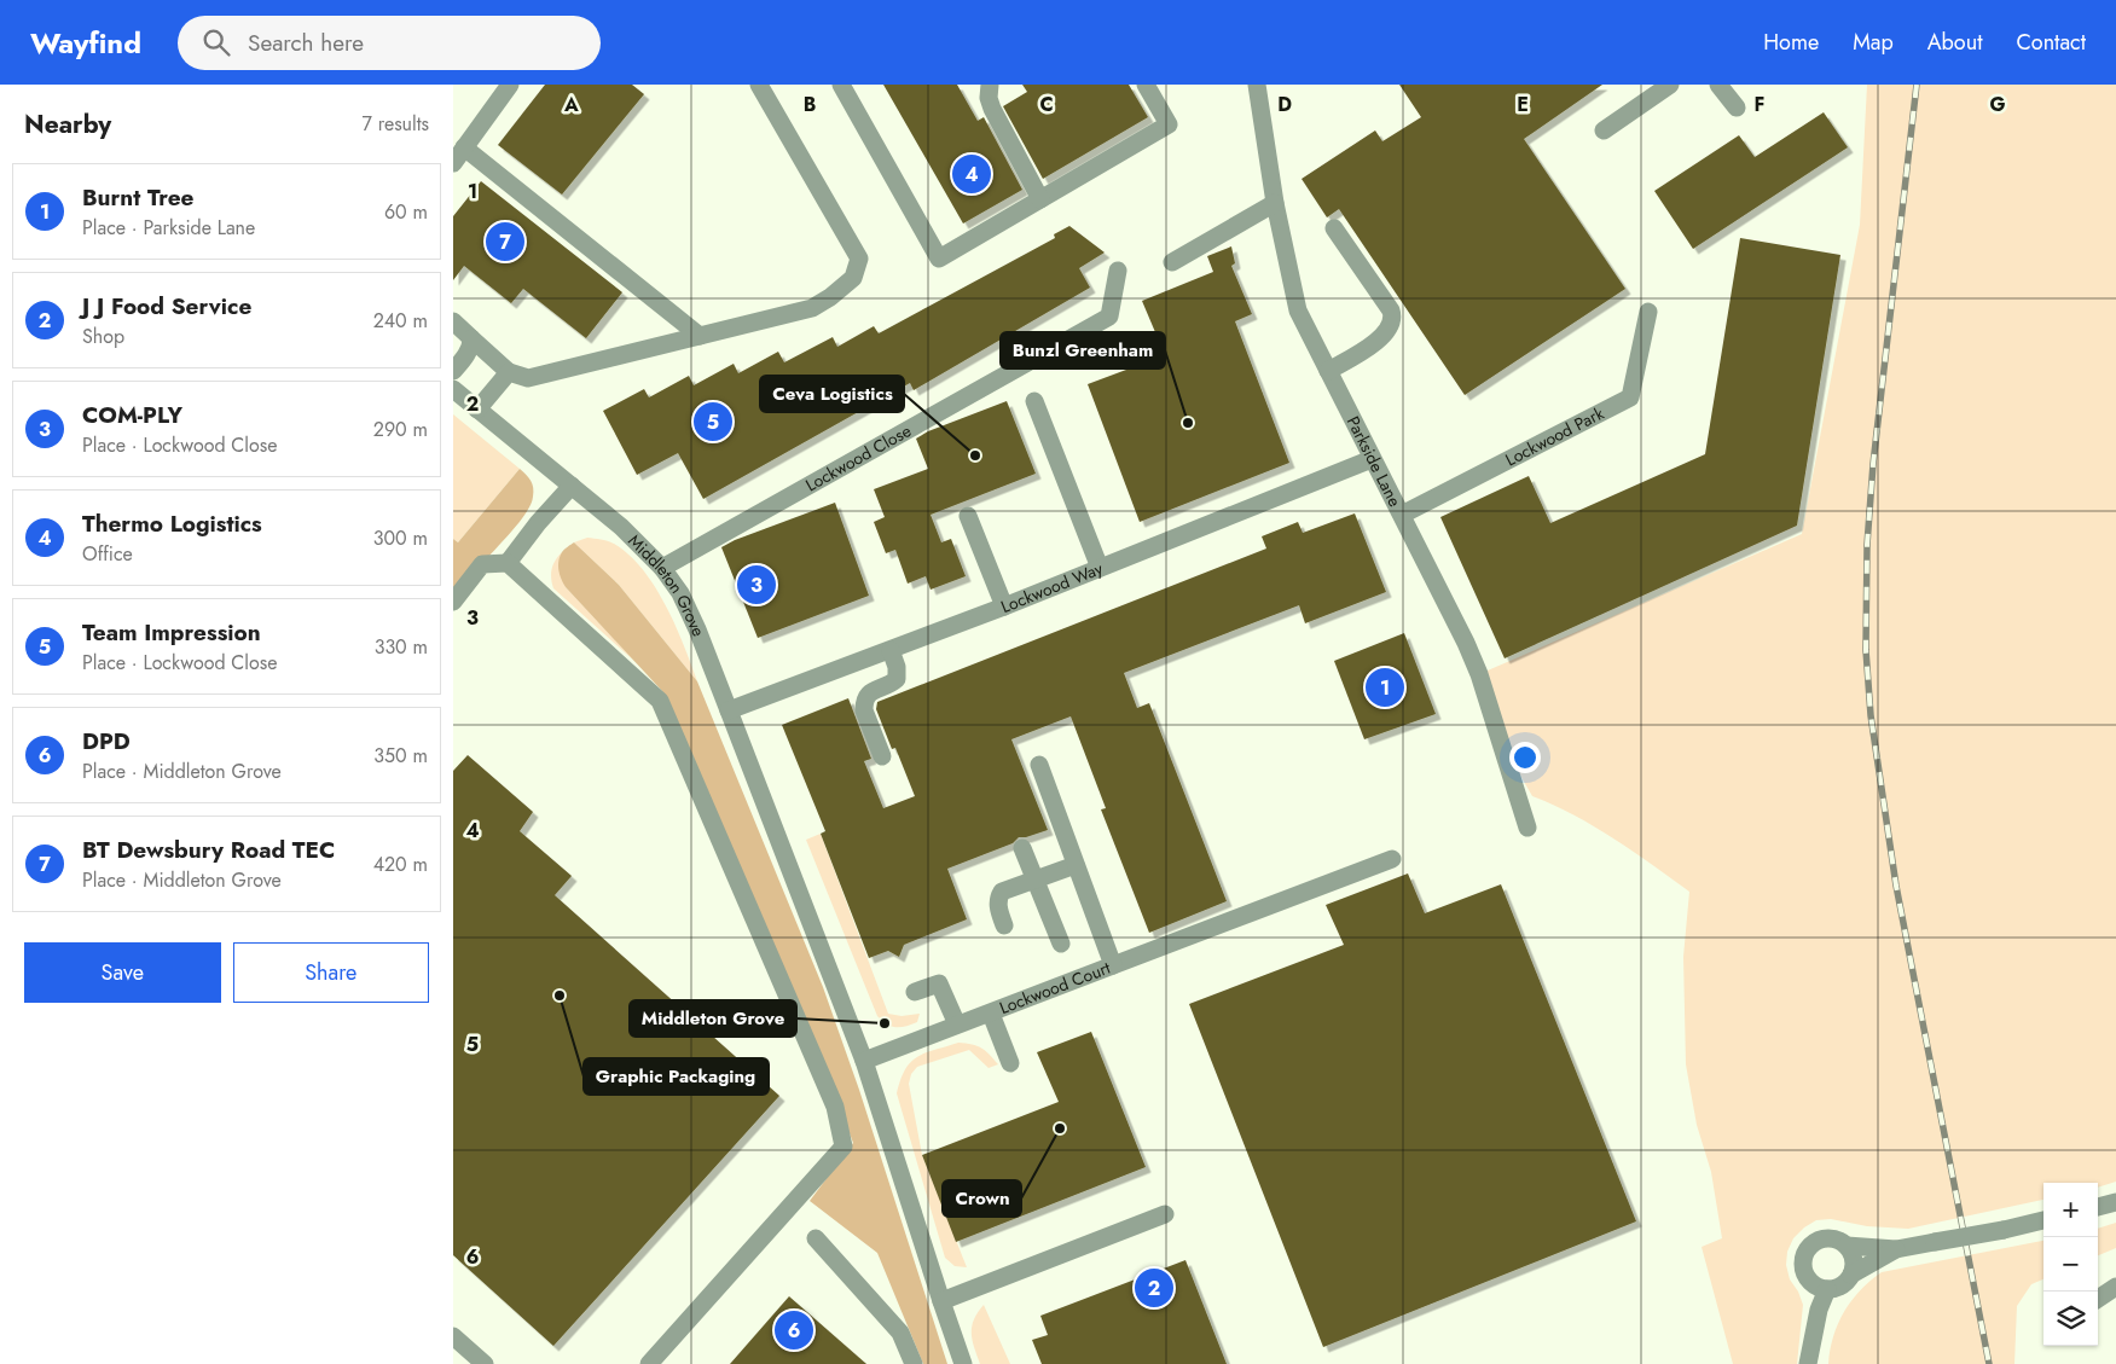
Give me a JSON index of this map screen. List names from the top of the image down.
{
  "streets": {
    "street": [
      "Lockwood Park",
      "Lockwood Close",
      "Parkside Lane",
      "Middleton Grove",
      "Lockwood Way",
      "Lockwood Court"
    ]
  },
  "crossings": [
    ["Lockwood Park", "Parkside Lane"],
    ["Lockwood Close", "Middleton Grove"],
    ["Parkside Lane", "Lockwood Way"],
    ["Middleton Grove", "Lockwood Way"],
    ["Middleton Grove", "Lockwood Court"]
  ],
  "places": [
    "Bunzl Greenham",
    "Ceva Logistics",
    "Graphic Packaging",
    "Middleton Grove",
    "Crown"
  ],
  "page": {
    "header": "Wayfind",
    "search": "Search here",
    "nav": [
      "Home",
      "Map",
      "About",
      "Contact"
    ],
    "heading": ["Nearby", "7 results"],
    "pins": [
      "4",
      "7",
      "5",
      "3",
      "1",
      "2",
      "6"
    ],
    "list": [
      {
        "mark": "1",
        "name": "Burnt Tree",
        "note": "Place · Parkside Lane",
        "value": "60 m"
      },
      {
        "mark": "2",
        "name": "J J Food Service",
        "note": "Shop",
        "value": "240 m"
      },
      {
        "mark": "3",
        "name": "COM-PLY",
        "note": "Place · Lockwood Close",
        "value": "290 m"
      },
      {
        "mark": "4",
        "name": "Thermo Logistics",
        "note": "Office",
        "value": "300 m"
      },
      {
        "mark": "5",
        "name": "Team Impression",
        "note": "Place · Lockwood Close",
        "value": "330 m"
      },
      {
        "mark": "6",
        "name": "DPD",
        "note": "Place · Middleton Grove",
        "value": "350 m"
      },
      {
        "mark": "7",
        "name": "BT Dewsbury Road TEC",
        "note": "Place · Middleton Grove",
        "value": "420 m"
      }
    ],
    "buttons": ["Save", "Share"],
    "map_buttons": ["+", "−"]
  },
  "grid": {
    "columns": [
      "A",
      "B",
      "C",
      "D",
      "E",
      "F",
      "G"
    ],
    "rows": [
      "1",
      "2",
      "3",
      "4",
      "5",
      "6"
    ]
  }
}
